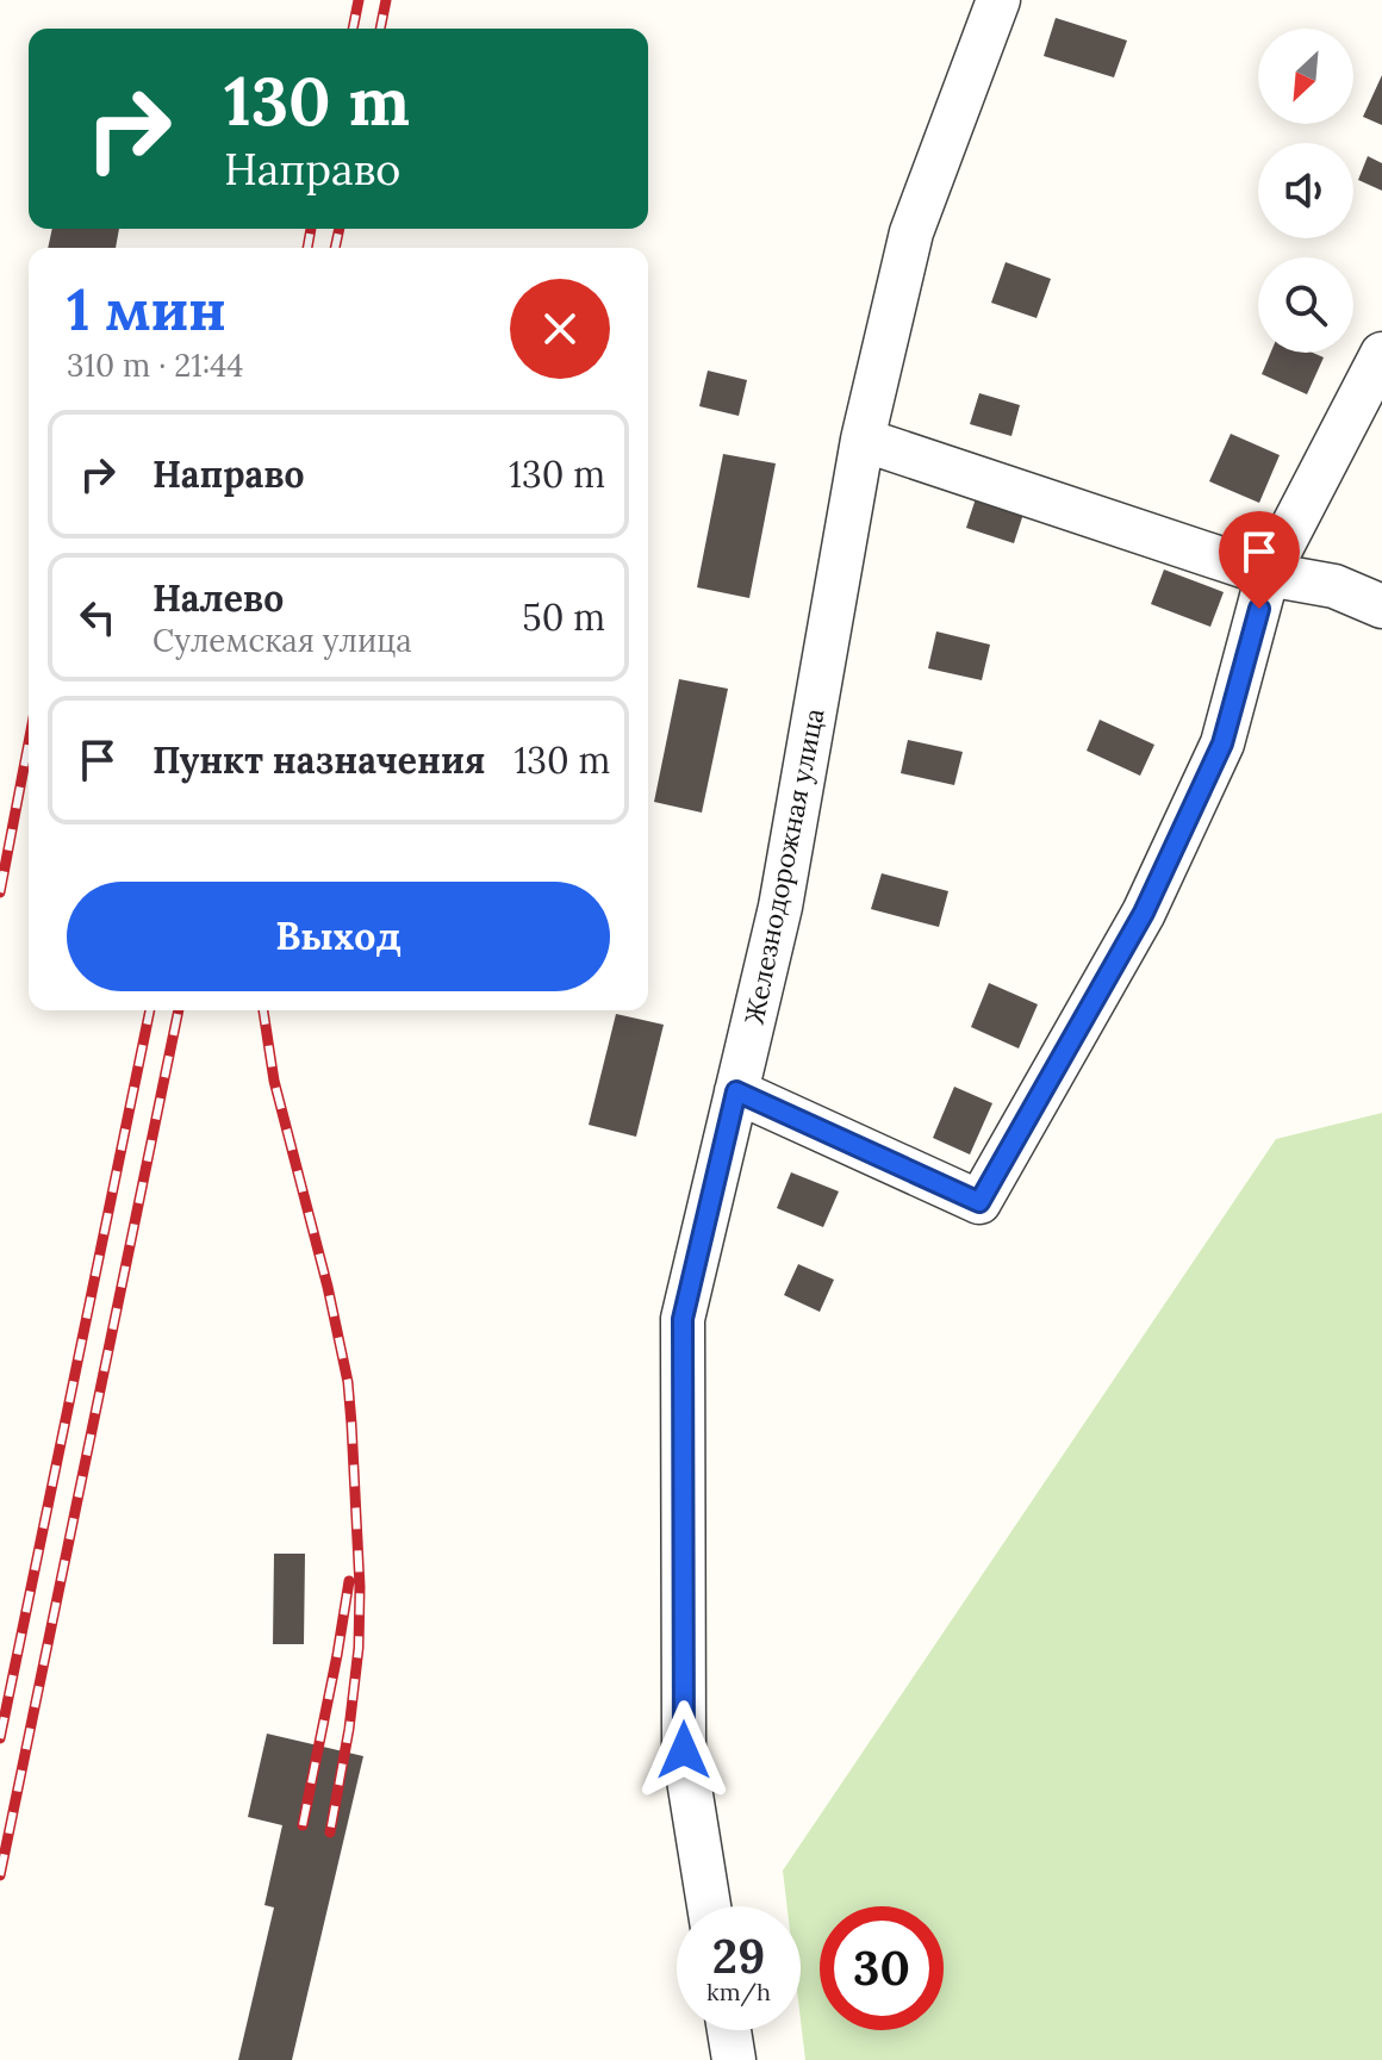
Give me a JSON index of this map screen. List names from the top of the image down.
{
  "streets": {
    "street": ["Железнодорожная улица"]
  },
  "north": "bottom left",
  "page": {
    "turn": ["130 m", "Направо"],
    "heading": ["1 мин", "310 m · 21:44"],
    "list": [
      {
        "name": "Направо",
        "value": "130 m"
      },
      {
        "name": "Налево",
        "note": "Сулемская улица",
        "value": "50 m"
      },
      {
        "name": "Пункт назначения",
        "value": "130 m"
      }
    ],
    "buttons": "Выход",
    "speed": "29 km/h",
    "limit": "30"
  }
}
